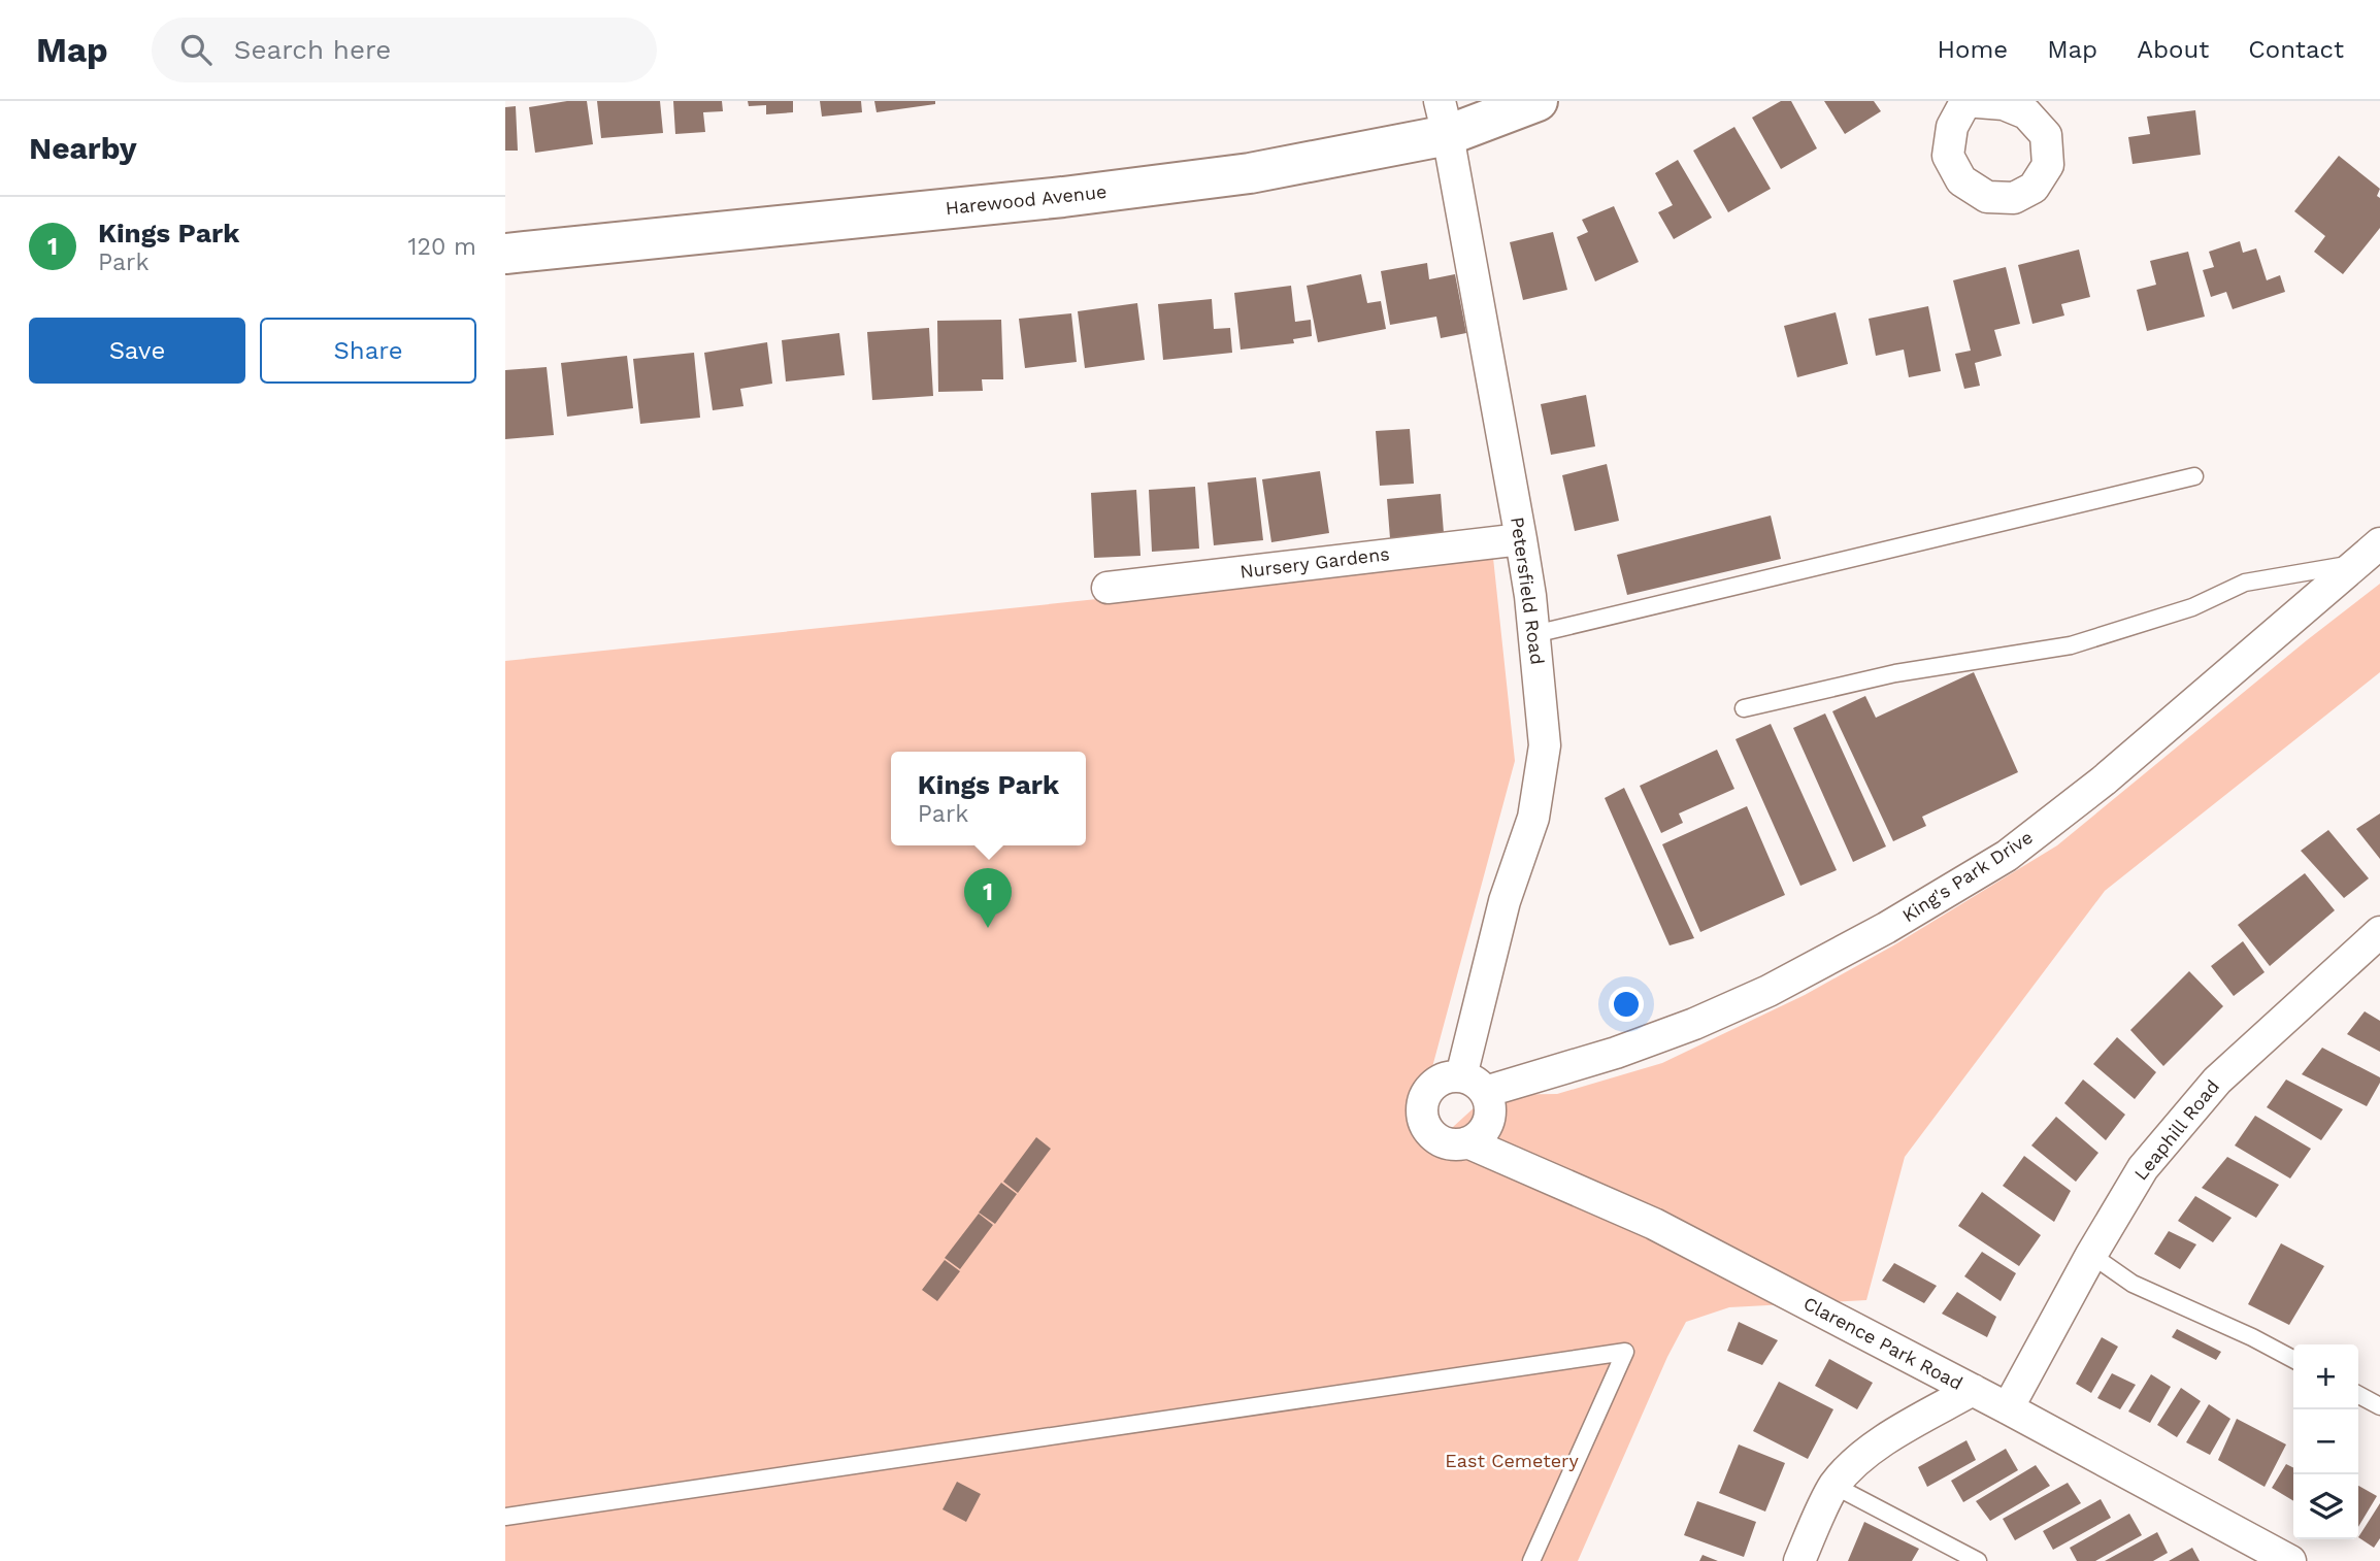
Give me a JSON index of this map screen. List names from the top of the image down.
{
  "streets": {
    "street": [
      "Harewood Avenue",
      "Nursery Gardens",
      "Petersfield Road",
      "King's Park Drive",
      "Leaphill Road",
      "Clarence Park Road"
    ]
  },
  "crossings": [
    ["Harewood Avenue", "Petersfield Road"],
    ["Nursery Gardens", "Petersfield Road"],
    ["Petersfield Road", "King's Park Drive"],
    ["Petersfield Road", "Clarence Park Road"],
    ["King's Park Drive", "Clarence Park Road"],
    ["Leaphill Road", "Clarence Park Road"]
  ],
  "parks": ["East Cemetery"],
  "page": {
    "header": "Map",
    "search": "Search here",
    "nav": [
      "Home",
      "Map",
      "About",
      "Contact"
    ],
    "heading": "Nearby",
    "list": [
      {
        "mark": "1",
        "name": "Kings Park",
        "note": "Park",
        "value": "120 m"
      }
    ],
    "buttons": ["Save", "Share"],
    "popup": ["Kings Park", "Park"],
    "pins": "1",
    "map_buttons": ["+", "−"]
  }
}
